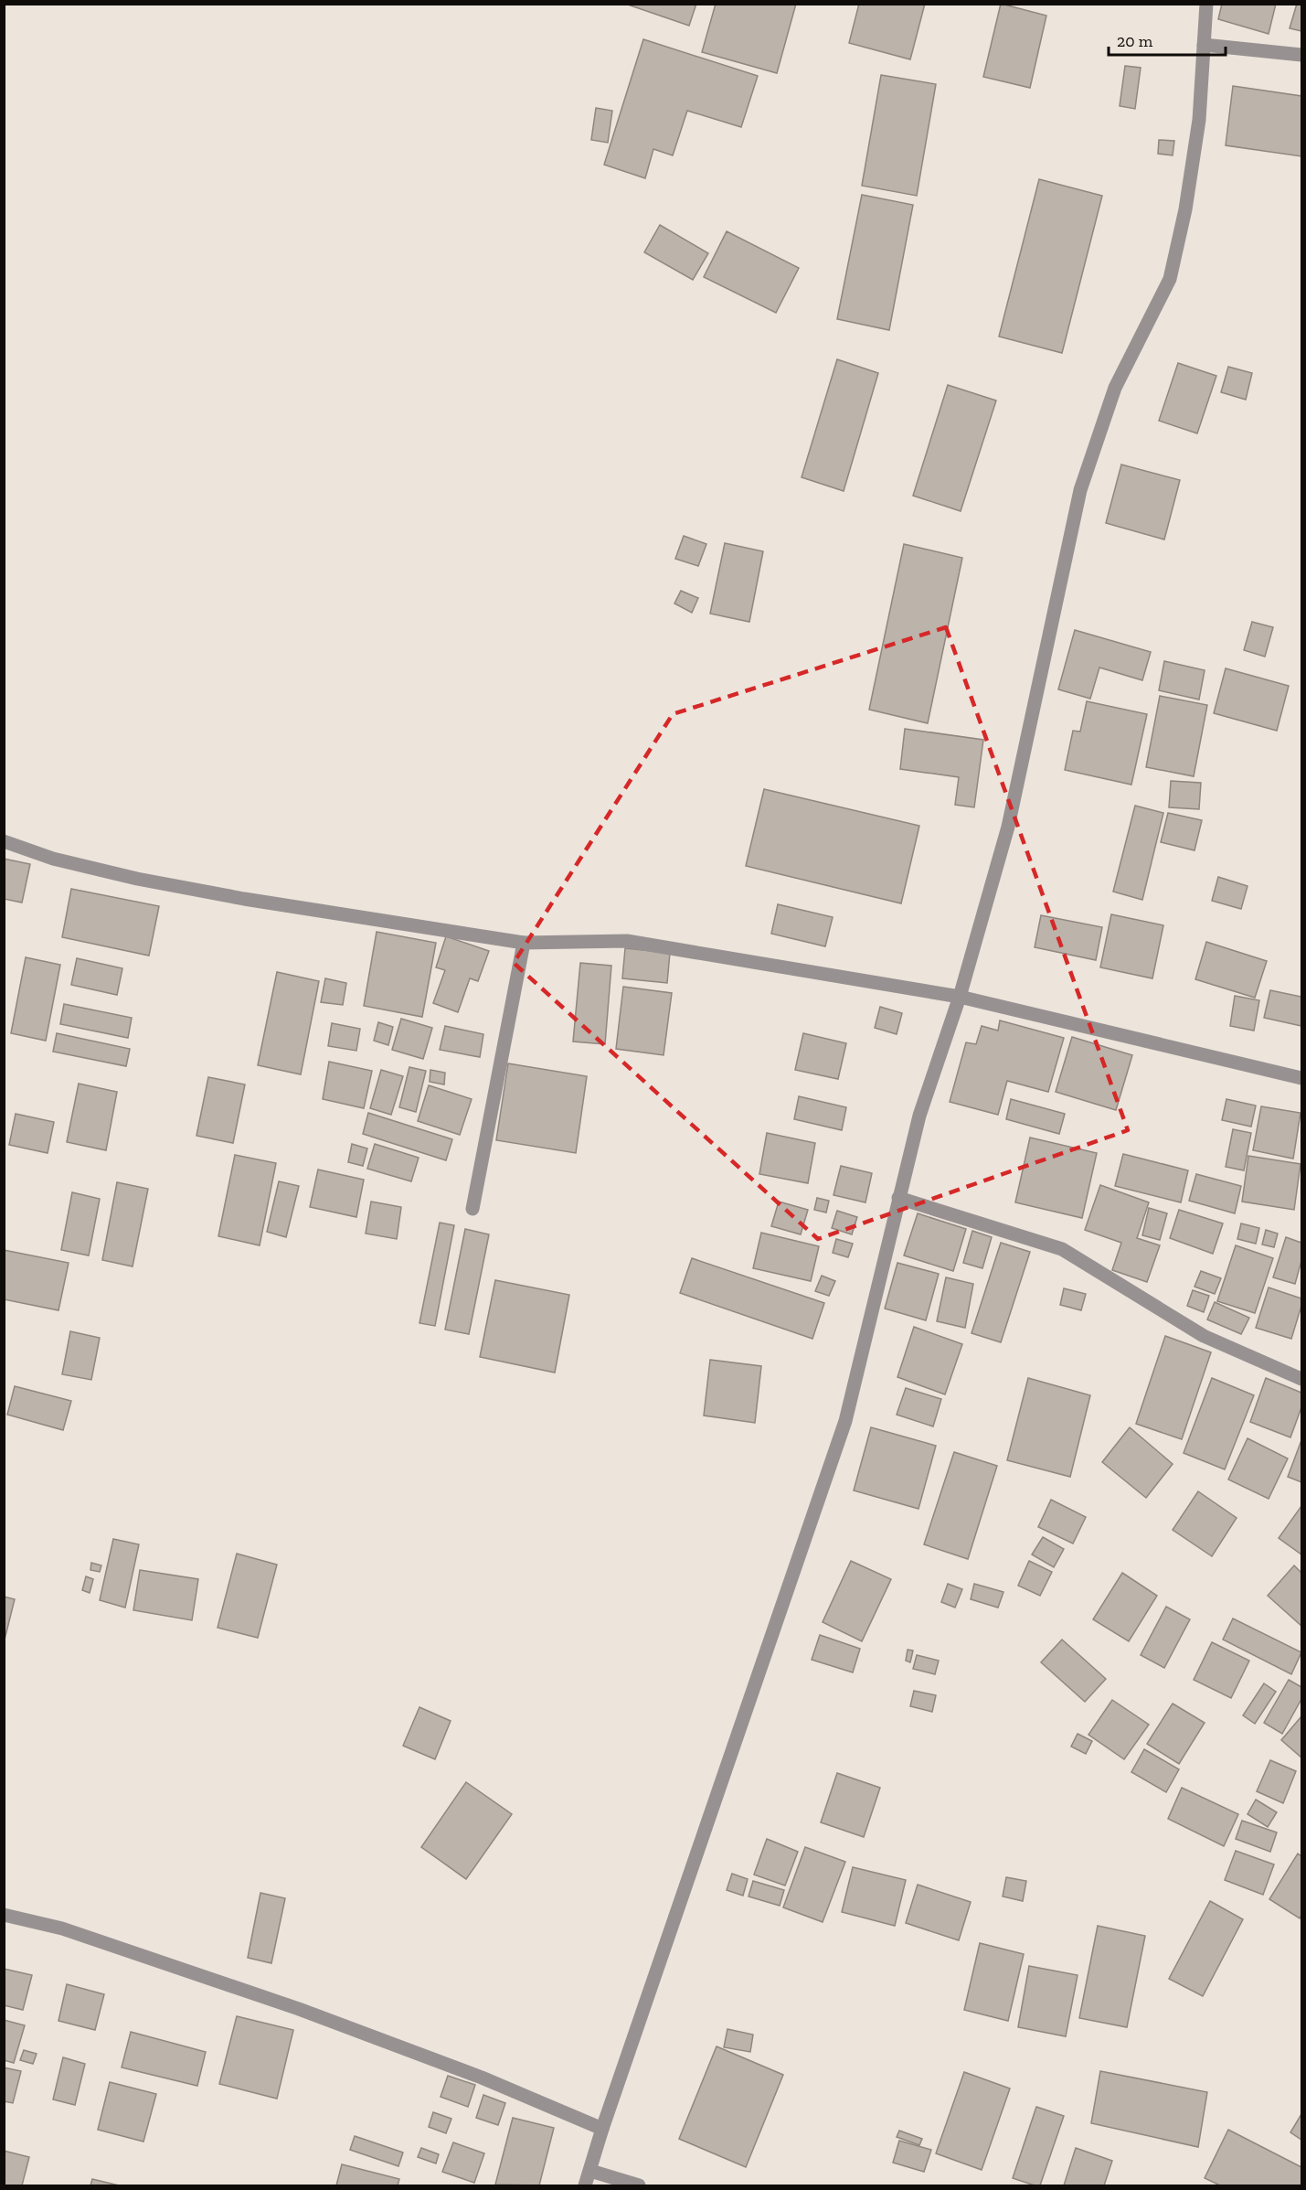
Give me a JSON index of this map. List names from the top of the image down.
{
  "scale_bar": "20 m"
}
